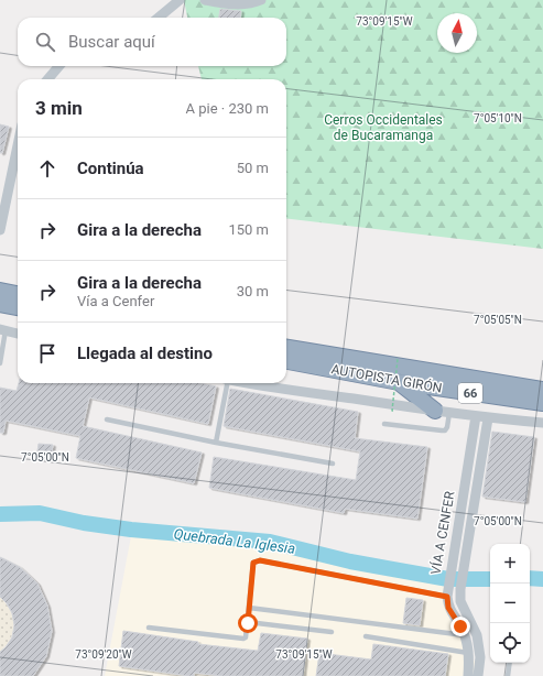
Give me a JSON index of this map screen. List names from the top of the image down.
{
  "streets": {
    "highway": ["AUTOPISTA GIRÓN", "66"],
    "street": ["VÍA A CENFER"]
  },
  "water": ["Quebrada La Iglesia"],
  "parks": ["Cerros Occidentales de Bucaramanga"],
  "north": "top",
  "page": {
    "search": "Buscar aquí",
    "heading": ["3 min", "A pie · 230 m"],
    "list": [
      ["Continúa", "50 m"],
      ["Gira a la derecha", "150 m"],
      ["Gira a la derecha", "Vía a Cenfer", "30 m"],
      "Llegada al destino"
    ],
    "map_buttons": ["+", "−"]
  },
  "coordinates": [
    "73°09'15\"W",
    "7°05'10\"N",
    "7°05'05\"N",
    "7°05'00\"N",
    "73°09'20\"W"
  ]
}
